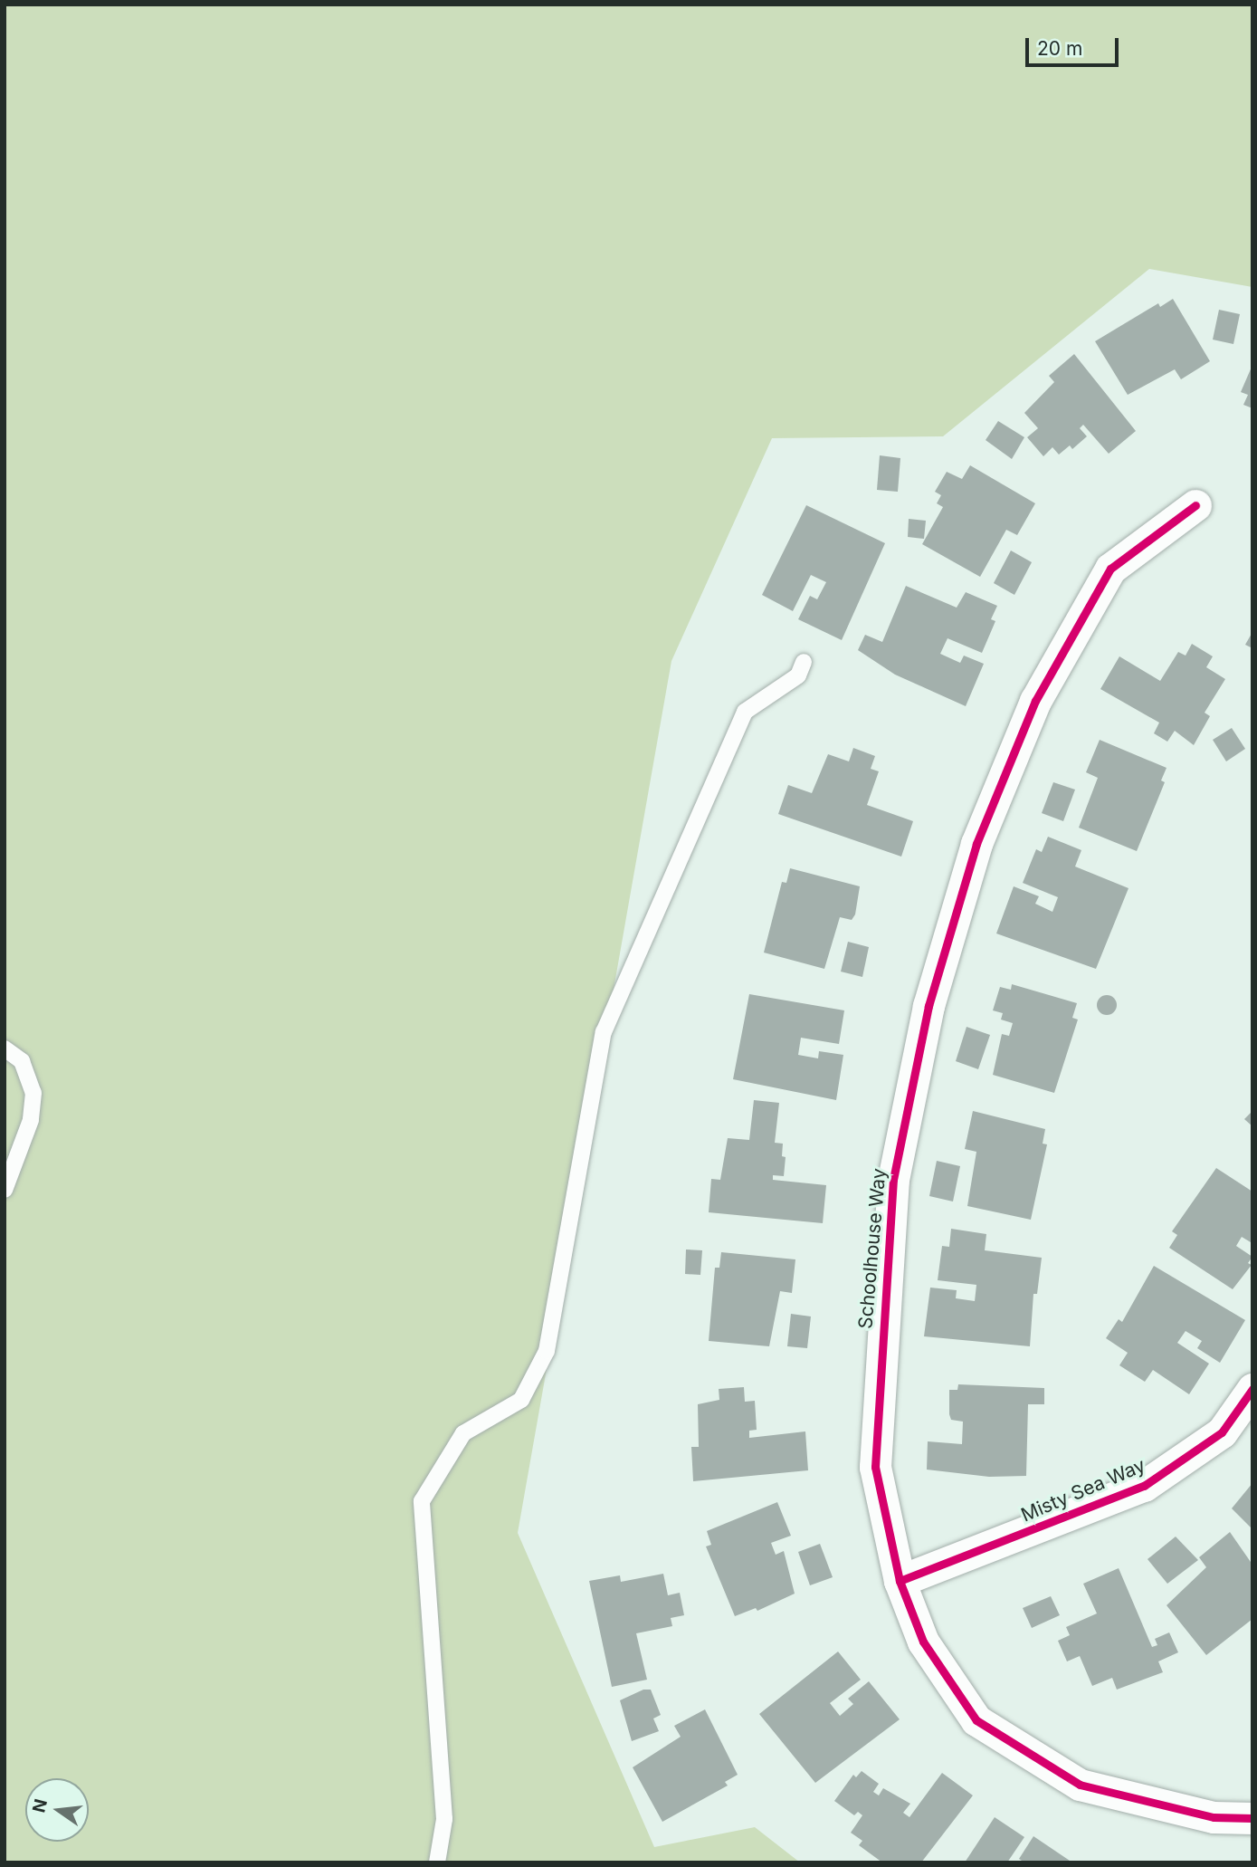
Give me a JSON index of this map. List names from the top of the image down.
{
  "streets": {
    "street": ["Schoolhouse Way", "Misty Sea Way"]
  },
  "crossings": [
    ["Schoolhouse Way", "Misty Sea Way"]
  ],
  "scale_bar": "20 m",
  "north": "left"
}
